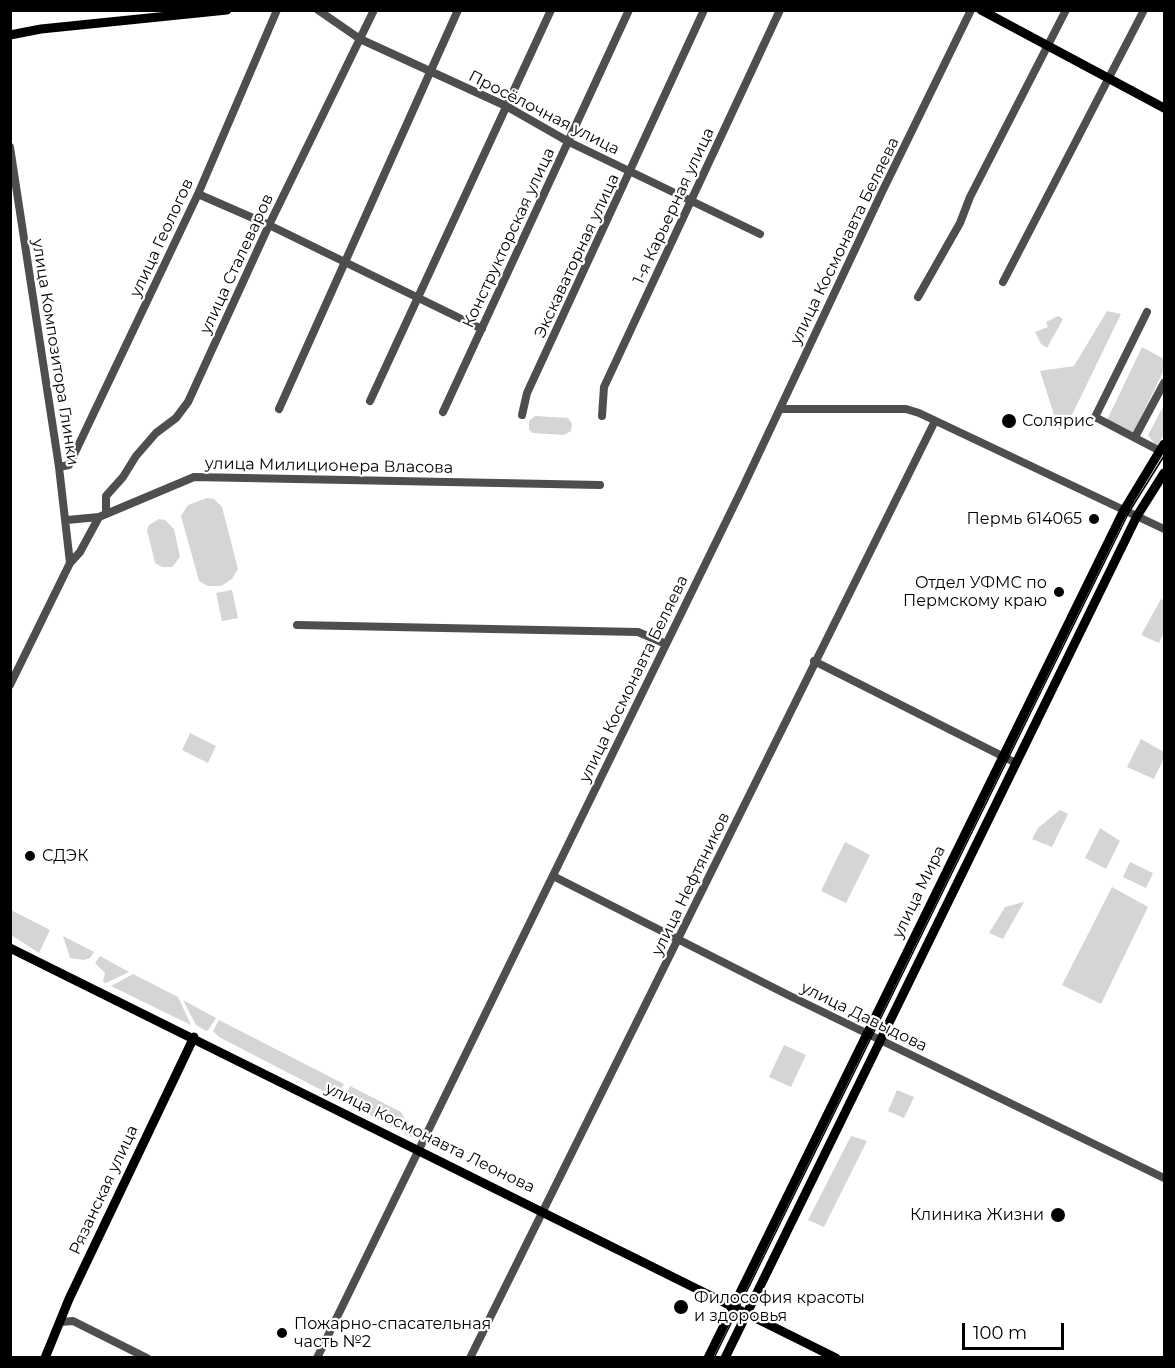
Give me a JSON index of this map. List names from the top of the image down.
{
  "streets": {
    "main road": ["улица Мира", "улица Космонавта Леонова", "Рязанская улица"],
    "street": [
      "Просёлочная улица",
      "1-я Карьерная улица",
      "улица Геологов",
      "Конструкторская улица",
      "улица Космонавта Беляева",
      "Экскаваторная улица",
      "улица Сталеваров",
      "улица Композитора Глинки",
      "улица Милиционера Власова",
      "улица Нефтяников",
      "улица Давыдова"
    ]
  },
  "crossings": [
    ["Просёлочная улица", "1-я Карьерная улица"],
    ["Просёлочная улица", "Конструкторская улица"],
    ["Просёлочная улица", "Экскаваторная улица"],
    ["Просёлочная улица", "улица Сталеваров"],
    ["улица Геологов", "улица Композитора Глинки"],
    ["улица Космонавта Беляева", "улица Давыдова"],
    ["улица Космонавта Беляева", "улица Космонавта Леонова"],
    ["улица Сталеваров", "улица Милиционера Власова"],
    ["улица Композитора Глинки", "улица Милиционера Власова"],
    ["улица Нефтяников", "улица Давыдова"],
    ["улица Нефтяников", "улица Космонавта Леонова"],
    ["улица Мира", "улица Давыдова"],
    ["улица Мира", "улица Космонавта Леонова"],
    ["улица Космонавта Леонова", "Рязанская улица"]
  ],
  "places": [
    "Солярис",
    "Пермь 614065",
    "Отдел УФМС по Пермскому краю",
    "СДЭК",
    "Клиника Жизни",
    "Философия красоты и здоровья",
    "Пожарно-спасательная часть №2"
  ],
  "scale_bar": "100 m"
}
